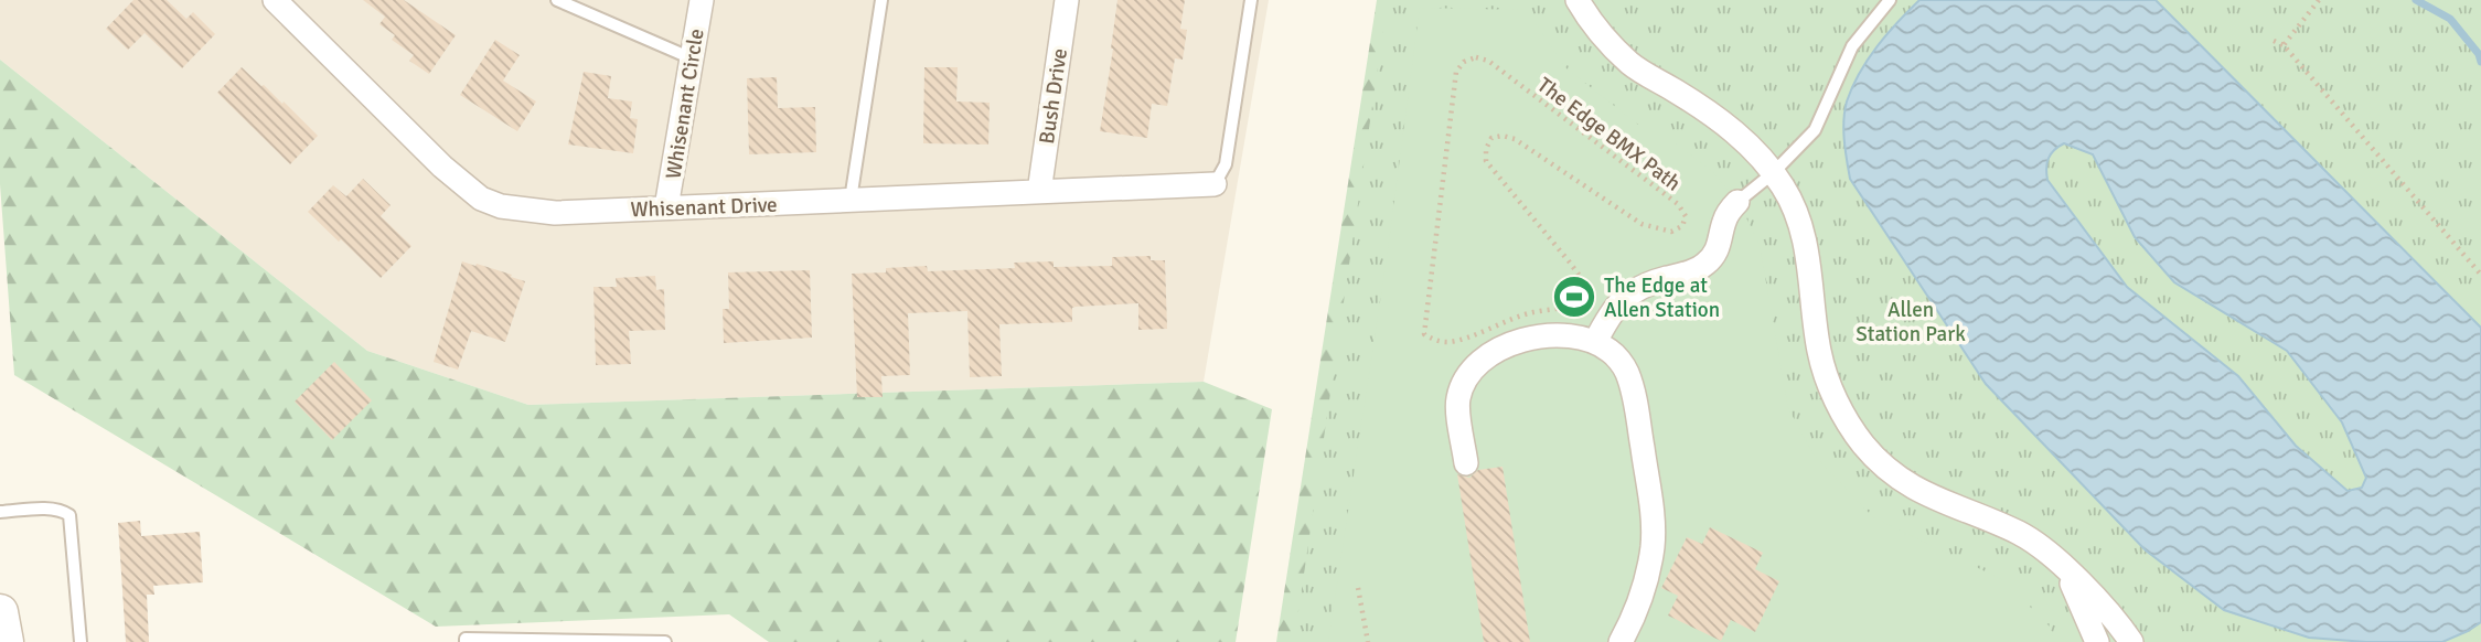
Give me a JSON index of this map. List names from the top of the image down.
{
  "streets": {
    "street": ["Bush Drive", "Whisenant Circle", "Whisenant Drive"],
    "path": ["The Edge BMX Path"]
  },
  "crossings": [
    ["Bush Drive", "Whisenant Drive"],
    ["Whisenant Circle", "Whisenant Drive"]
  ],
  "parks": ["Allen Station Park"],
  "places": {
    "sports": ["The Edge at Allen Station"]
  }
}
